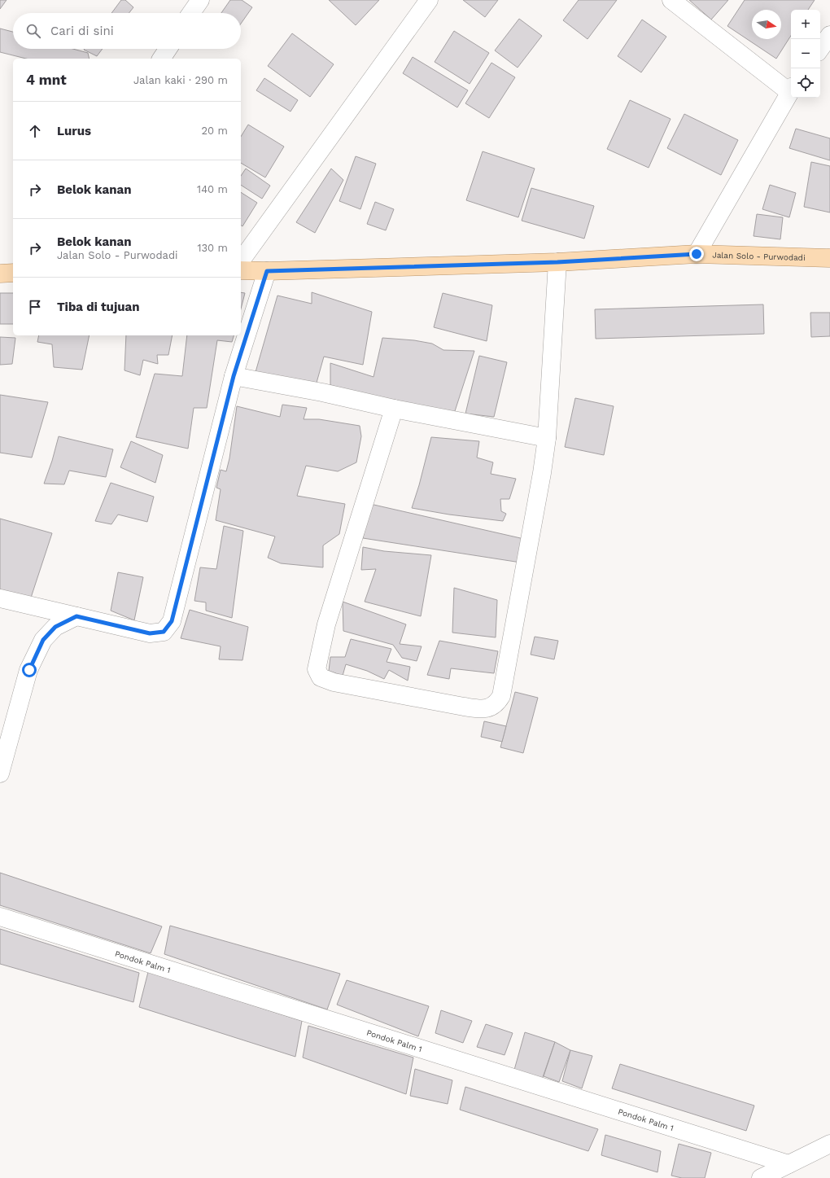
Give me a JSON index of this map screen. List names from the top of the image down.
{
  "streets": {
    "main road": ["Jalan Solo - Purwodadi"],
    "street": ["Pondok Palm 1"]
  },
  "north": "right",
  "page": {
    "map_buttons": ["+", "−"],
    "search": "Cari di sini",
    "heading": ["4 mnt", "Jalan kaki · 290 m"],
    "list": [
      ["Lurus", "20 m"],
      ["Belok kanan", "140 m"],
      ["Belok kanan", "Jalan Solo - Purwodadi", "130 m"],
      "Tiba di tujuan"
    ]
  }
}
